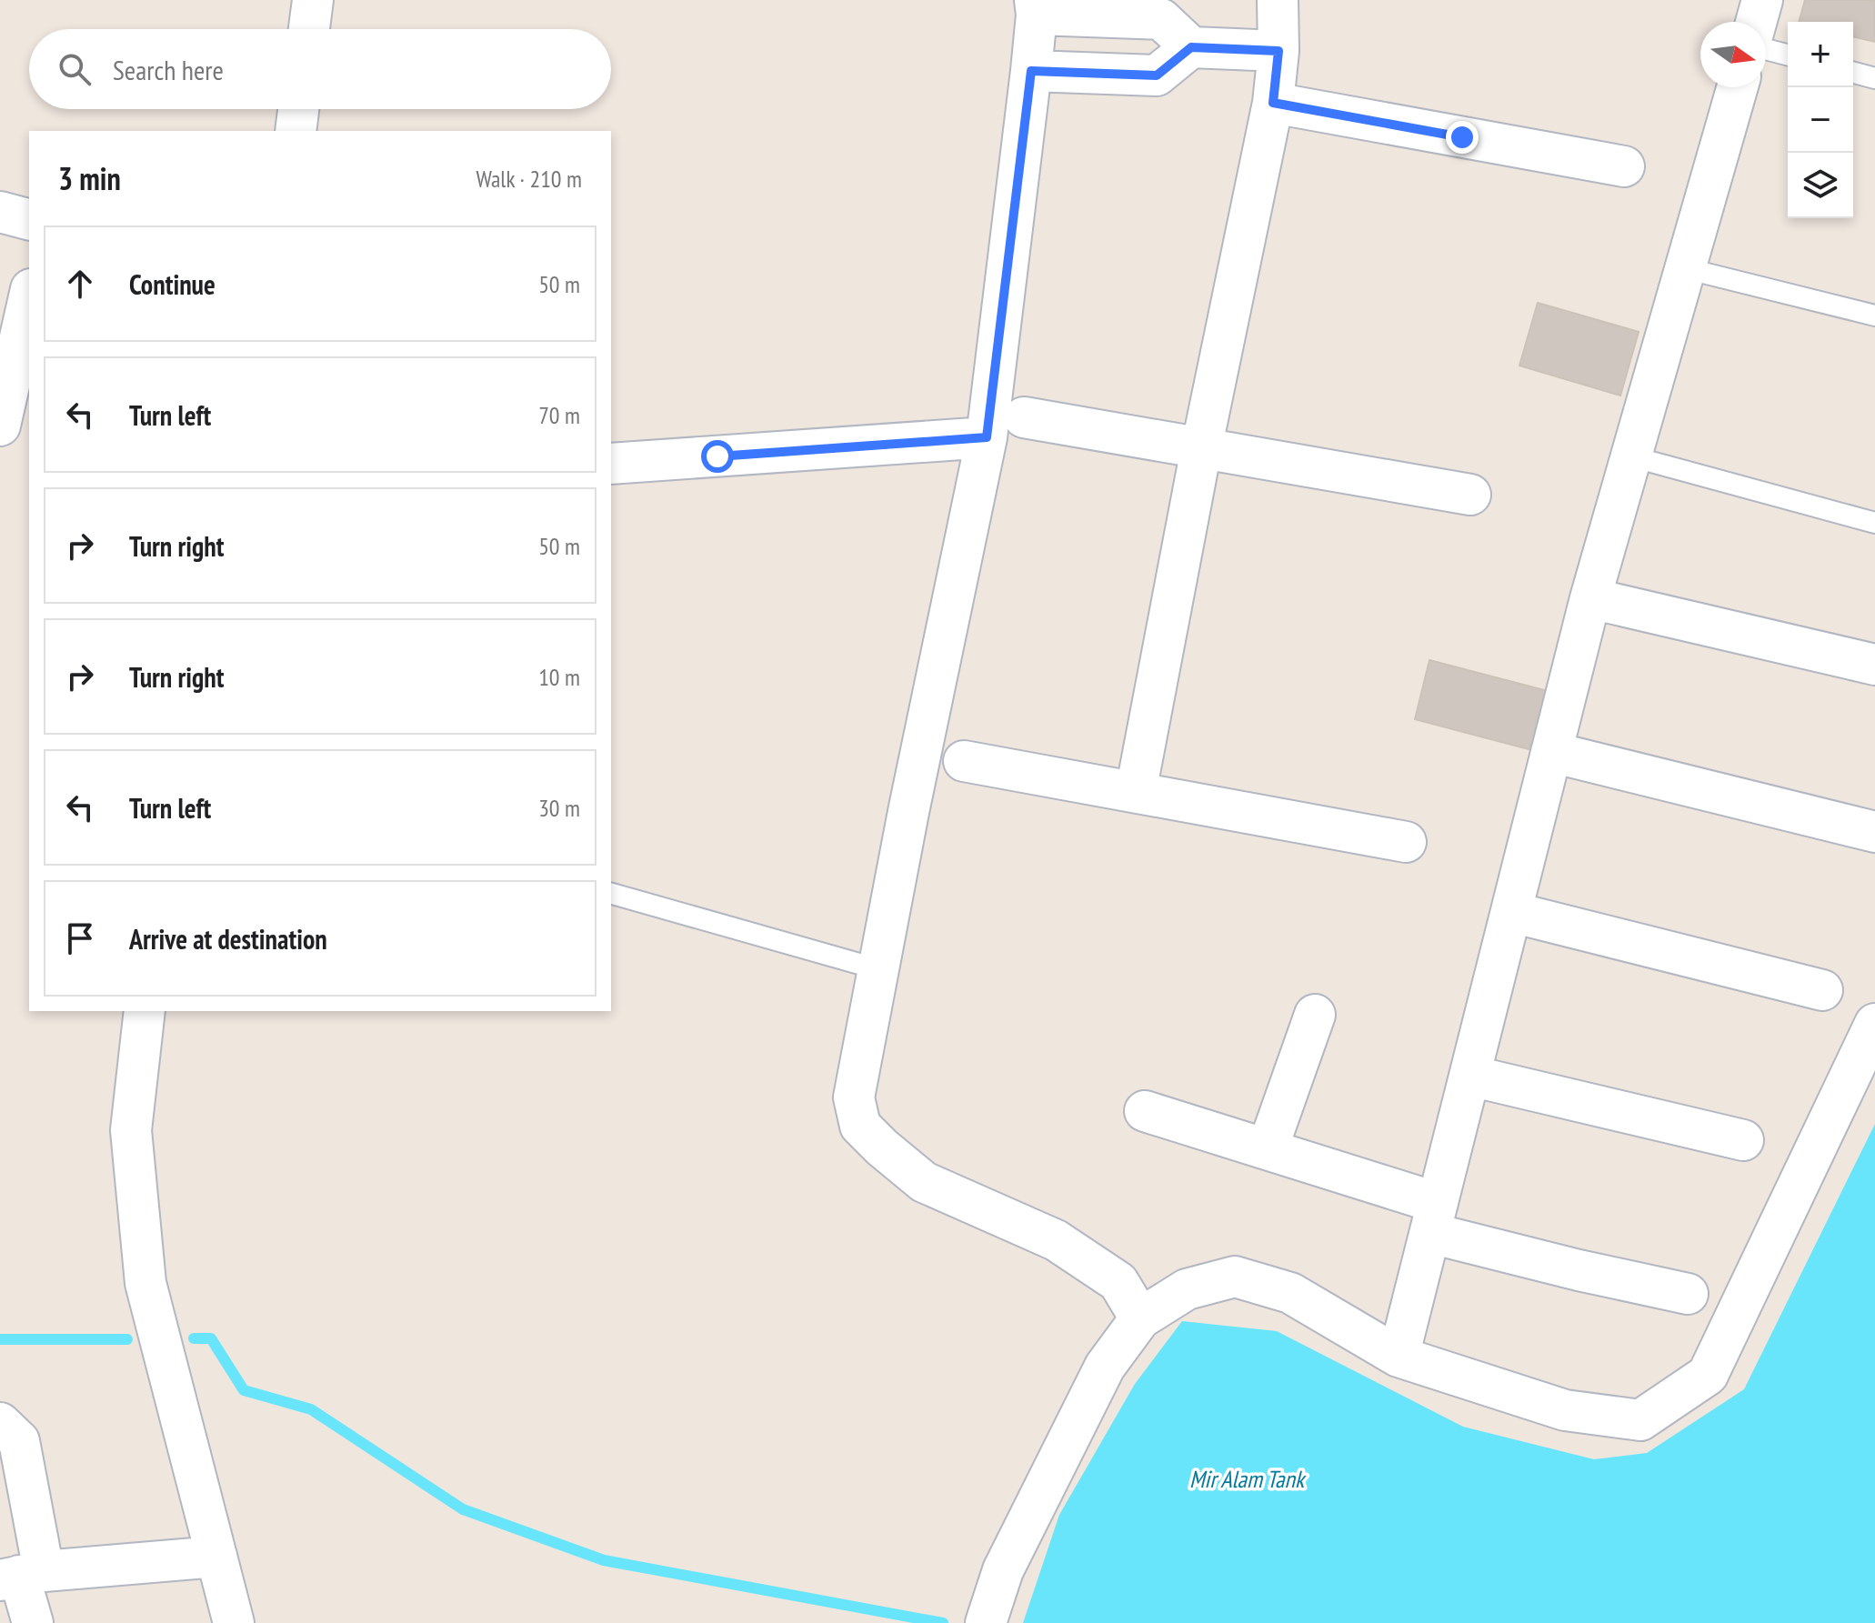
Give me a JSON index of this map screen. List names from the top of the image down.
{
  "water": ["Mir Alam Tank"],
  "north": "right",
  "page": {
    "map_buttons": ["+", "−"],
    "search": "Search here",
    "heading": ["3 min", "Walk · 210 m"],
    "list": [
      ["Continue", "50 m"],
      ["Turn left", "70 m"],
      ["Turn right", "50 m"],
      ["Turn right", "10 m"],
      ["Turn left", "30 m"],
      "Arrive at destination"
    ]
  }
}
